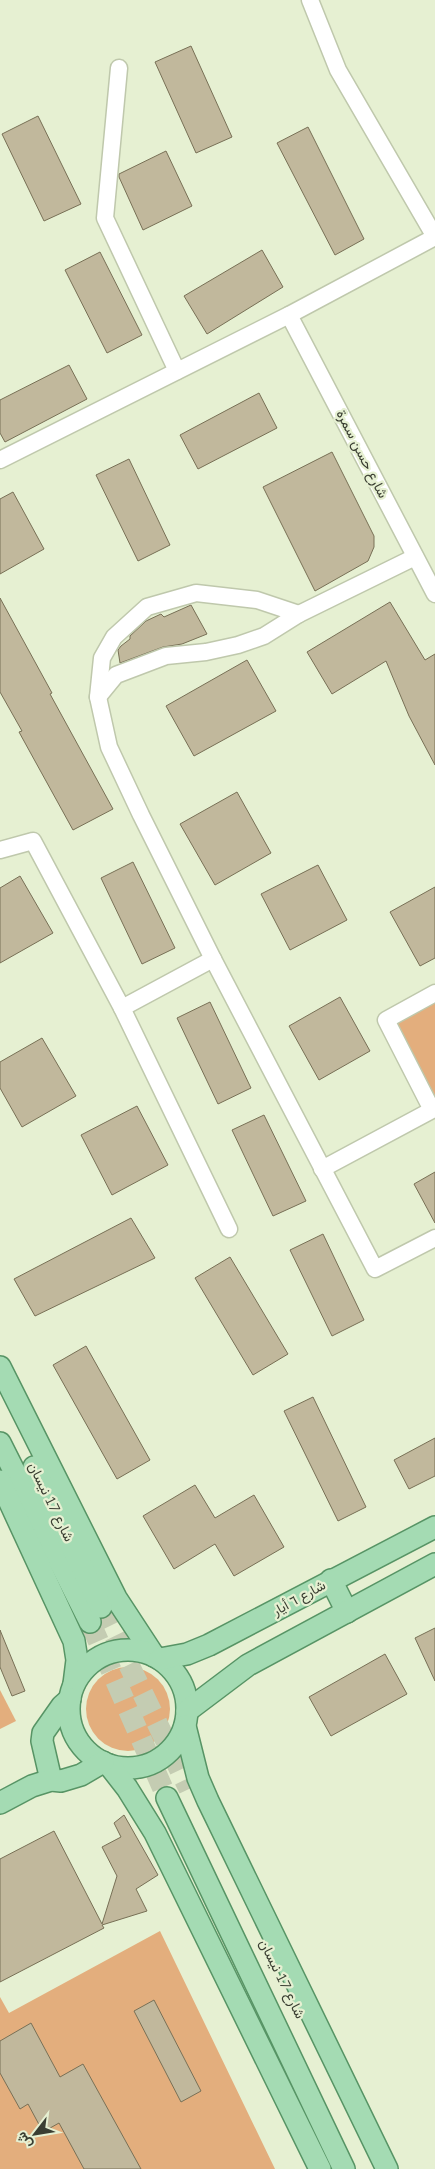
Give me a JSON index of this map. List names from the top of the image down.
{
  "streets": {
    "main road": ["شارع 17 نيسان", "شارع ٦ أيار"],
    "street": ["شارع حسن سمرة"]
  },
  "north": "bottom left"
}
